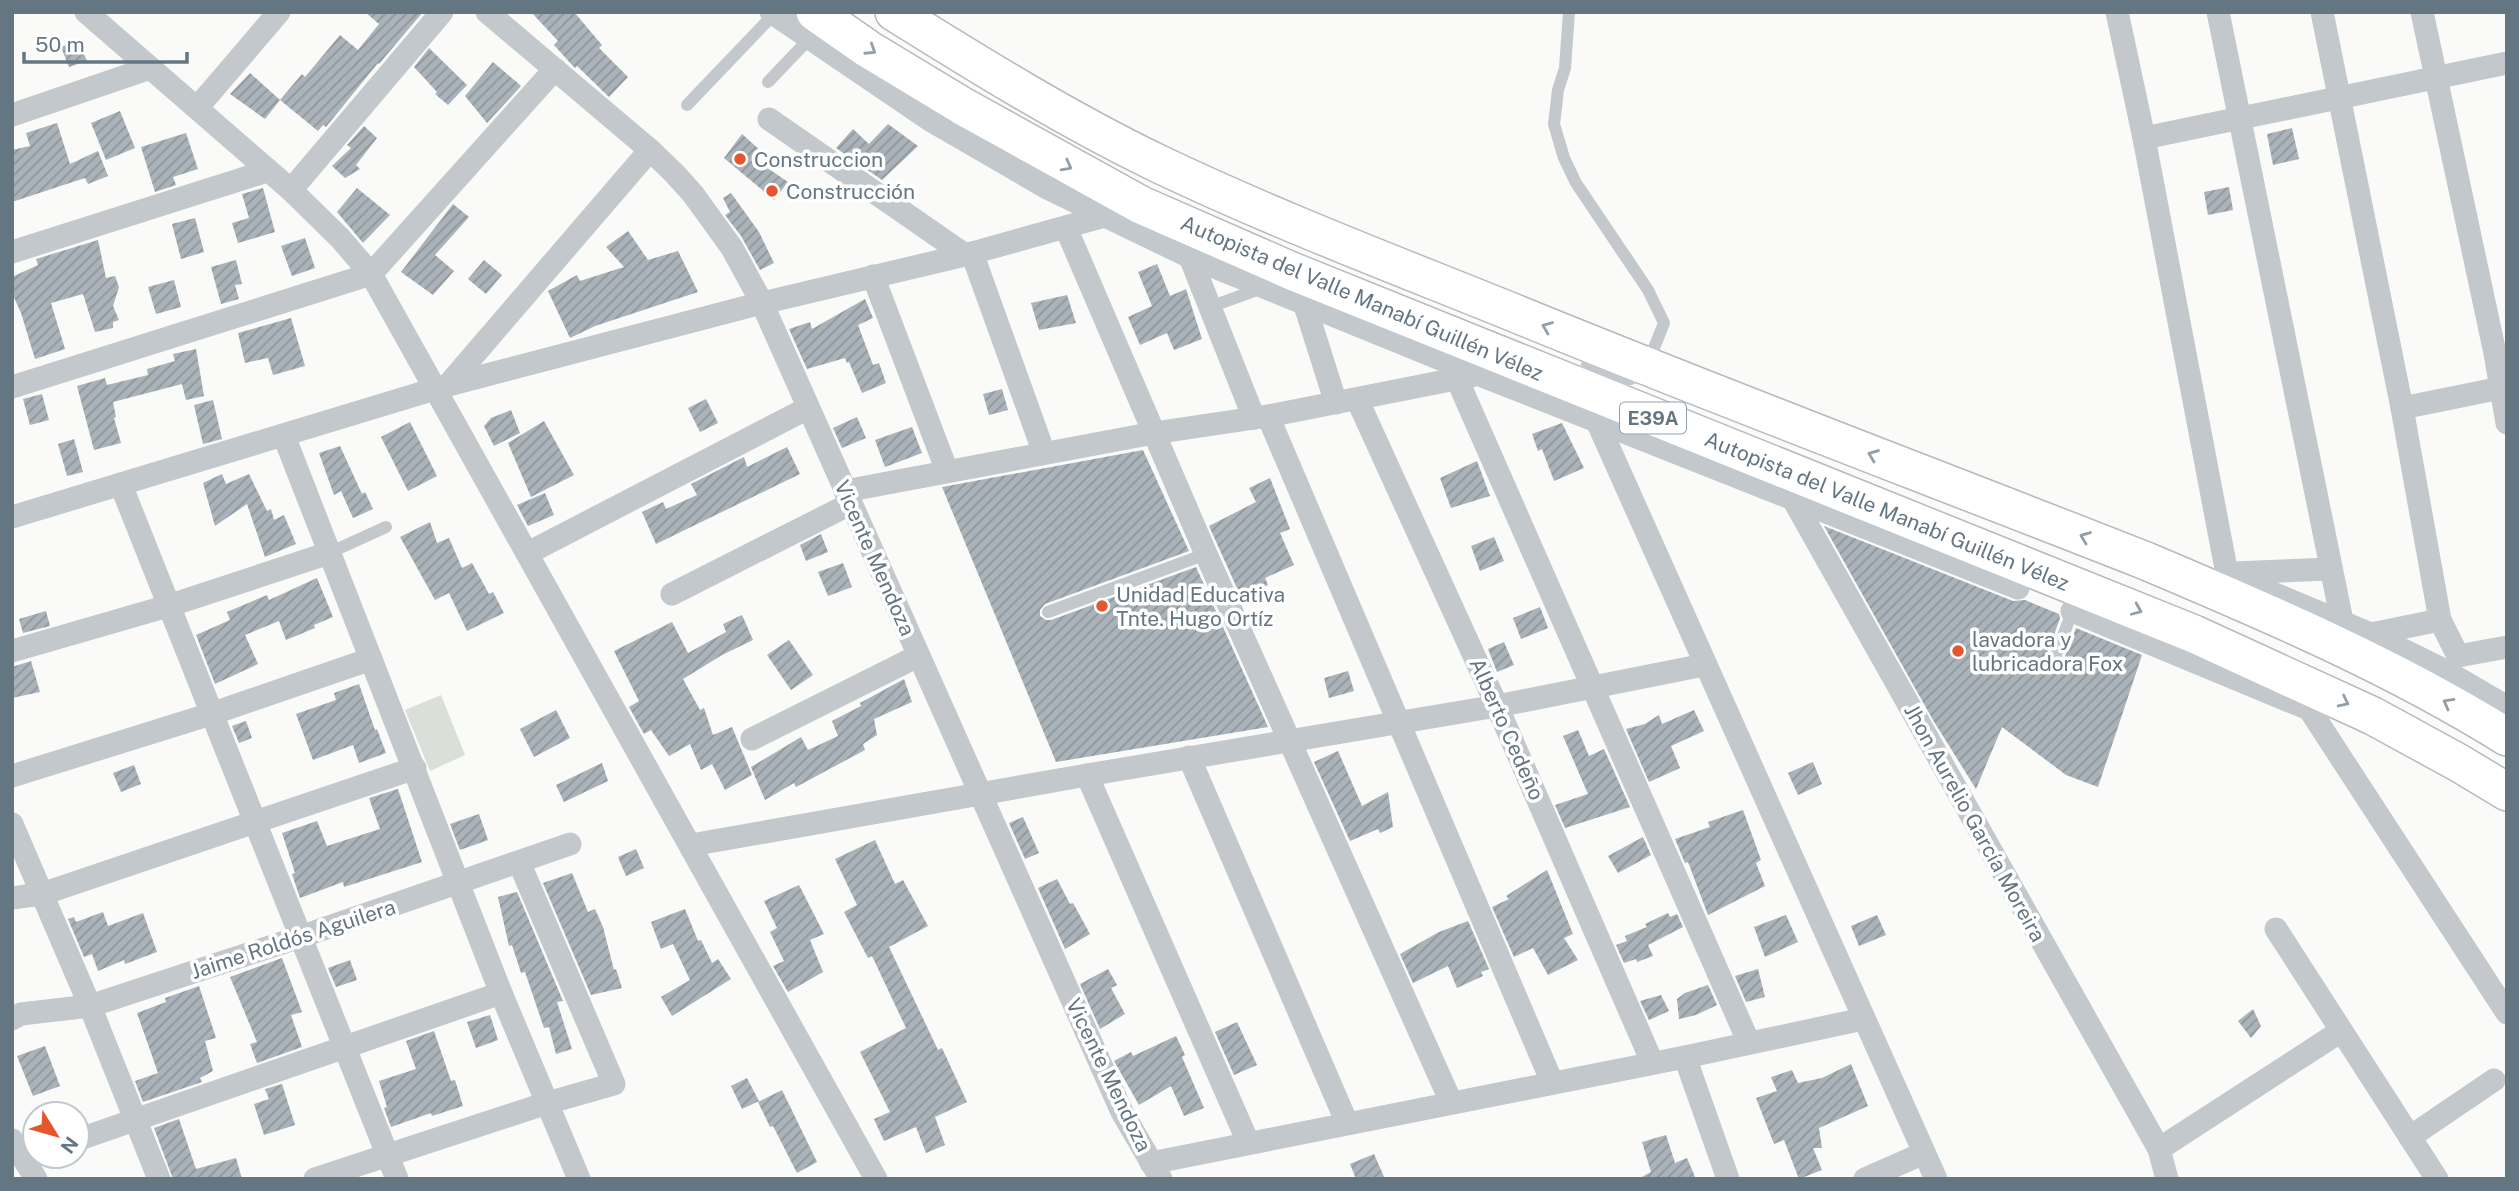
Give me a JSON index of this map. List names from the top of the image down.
{
  "streets": {
    "main road": ["Autopista del Valle Manabí Guillén Vélez", "E39A"],
    "street": [
      "Vicente Mendoza",
      "Alberto Cedeño",
      "Jhon Aurelio García Moreira",
      "Jaime Roldós Aguilera"
    ]
  },
  "crossings": [
    ["Autopista del Valle Manabí Guillén Vélez", "Alberto Cedeño"],
    ["Autopista del Valle Manabí Guillén Vélez", "Jhon Aurelio García Moreira"]
  ],
  "places": [
    "Construccion",
    "Construcción",
    "Unidad Educativa Tnte. Hugo Ortíz",
    "lavadora y lubricadora Fox"
  ],
  "scale_bar": "50 m",
  "north": "bottom right"
}
